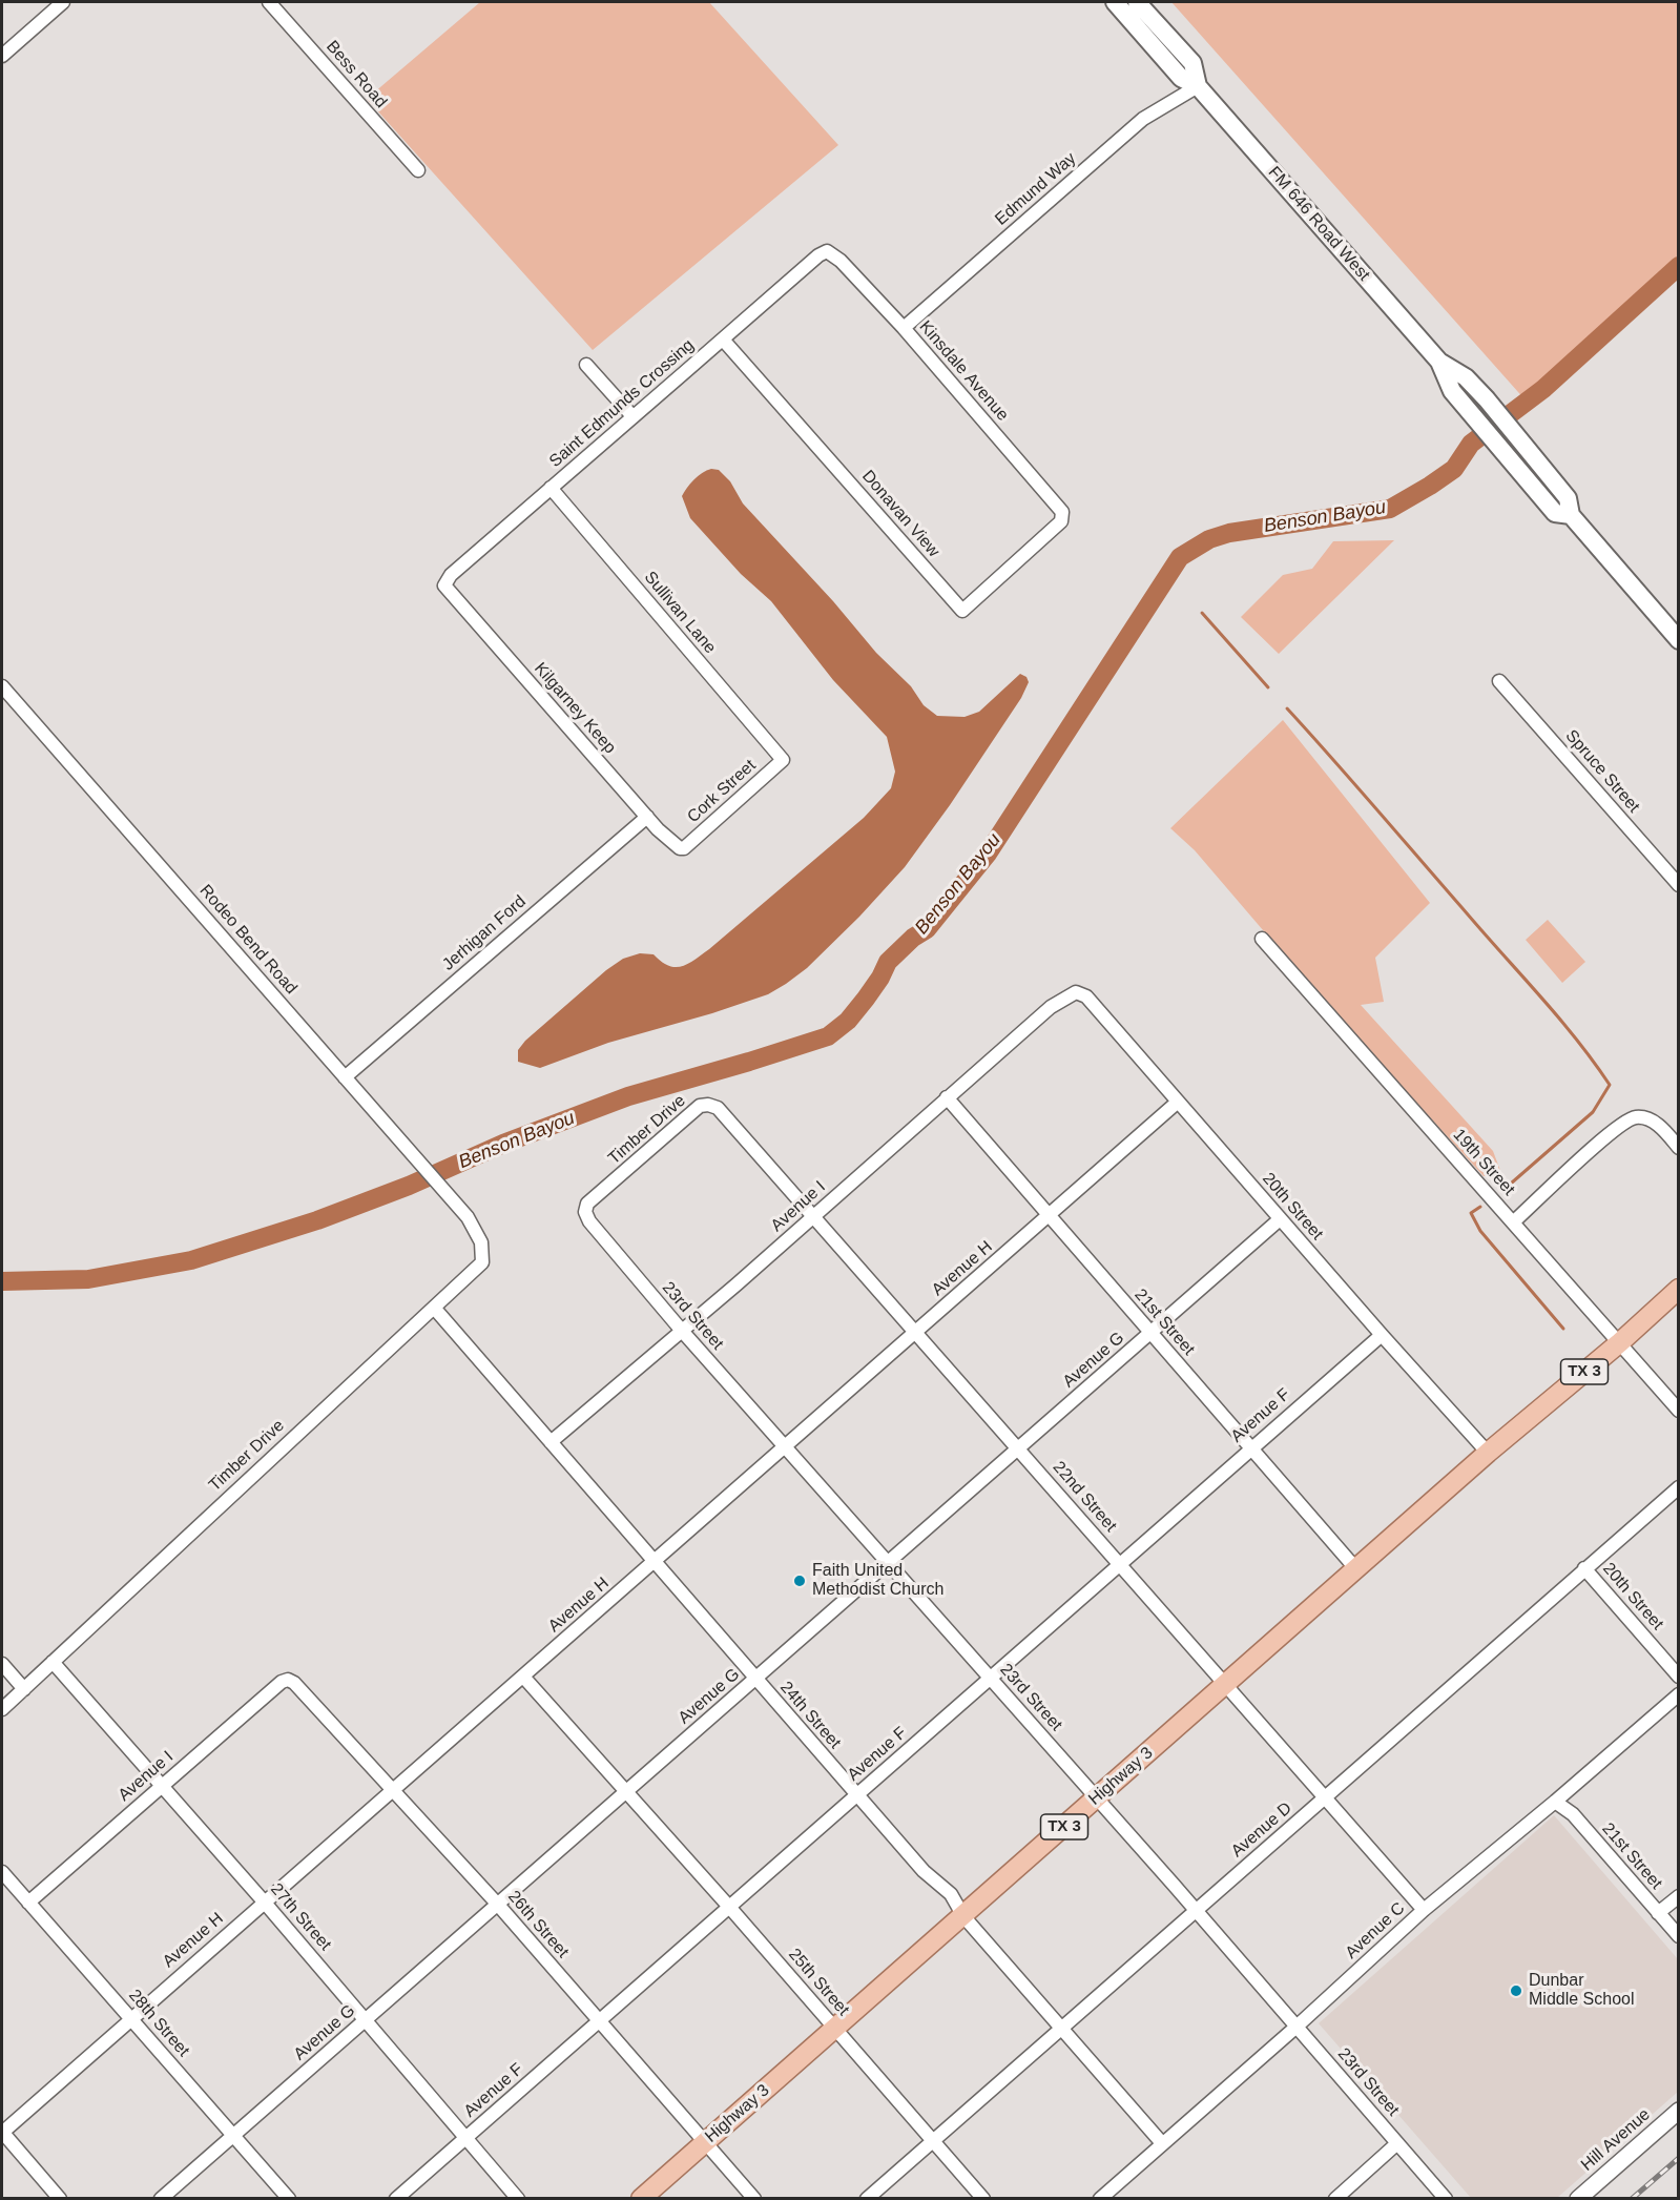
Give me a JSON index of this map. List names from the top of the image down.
{
  "streets": {
    "main road": ["FM 646 Road West", "TX 3", "Highway 3"],
    "street": [
      "Bess Road",
      "Edmund Way",
      "Kinsdale Avenue",
      "Saint Edmunds Crossing",
      "Donavan View",
      "Sullivan Lane",
      "Kilgarney Keep",
      "Spruce Street",
      "Cork Street",
      "Jerhigan Ford",
      "Rodeo Bend Road",
      "Timber Drive",
      "19th Street",
      "Avenue I",
      "20th Street",
      "Avenue H",
      "23rd Street",
      "21st Street",
      "Avenue G",
      "Avenue F",
      "22nd Street",
      "24th Street",
      "Avenue D",
      "27th Street",
      "26th Street",
      "Avenue C",
      "25th Street",
      "28th Street",
      "Hill Avenue"
    ]
  },
  "crossings": [
    ["Edmund Way", "FM 646 Road West"],
    ["Edmund Way", "Kinsdale Avenue"],
    ["Kinsdale Avenue", "Saint Edmunds Crossing"],
    ["Kinsdale Avenue", "Donavan View"],
    ["Saint Edmunds Crossing", "Donavan View"],
    ["Saint Edmunds Crossing", "Sullivan Lane"],
    ["Saint Edmunds Crossing", "Kilgarney Keep"],
    ["Sullivan Lane", "Cork Street"],
    ["Kilgarney Keep", "Cork Street"],
    ["Kilgarney Keep", "Jerhigan Ford"],
    ["Jerhigan Ford", "Rodeo Bend Road"],
    ["Rodeo Bend Road", "Timber Drive"],
    ["Timber Drive", "23rd Street"],
    ["Timber Drive", "22nd Street"],
    ["Timber Drive", "24th Street"],
    ["Timber Drive", "27th Street"],
    ["19th Street", "TX 3"],
    ["Avenue I", "20th Street"],
    ["Avenue I", "23rd Street"],
    ["Avenue I", "21st Street"],
    ["Avenue I", "22nd Street"],
    ["Avenue I", "24th Street"],
    ["Avenue I", "27th Street"],
    ["Avenue I", "26th Street"],
    ["Avenue I", "28th Street"],
    ["20th Street", "Avenue H"],
    ["20th Street", "Avenue G"],
    ["20th Street", "TX 3"],
    ["20th Street", "Avenue F"],
    ["20th Street", "Highway 3"],
    ["20th Street", "Avenue D"],
    ["Avenue H", "23rd Street"],
    ["Avenue H", "21st Street"],
    ["Avenue H", "22nd Street"],
    ["Avenue H", "24th Street"],
    ["Avenue H", "27th Street"],
    ["Avenue H", "26th Street"],
    ["Avenue H", "25th Street"],
    ["Avenue H", "28th Street"],
    ["23rd Street", "Avenue G"],
    ["23rd Street", "Avenue F"],
    ["23rd Street", "Highway 3"],
    ["23rd Street", "Avenue D"],
    ["23rd Street", "Avenue C"],
    ["21st Street", "Avenue G"],
    ["21st Street", "Avenue F"],
    ["21st Street", "Highway 3"],
    ["21st Street", "Avenue C"],
    ["Avenue G", "22nd Street"],
    ["Avenue G", "24th Street"],
    ["Avenue G", "27th Street"],
    ["Avenue G", "26th Street"],
    ["Avenue G", "25th Street"],
    ["Avenue G", "28th Street"],
    ["TX 3", "Highway 3"],
    ["Avenue F", "22nd Street"],
    ["Avenue F", "24th Street"],
    ["Avenue F", "27th Street"],
    ["Avenue F", "26th Street"],
    ["Avenue F", "25th Street"],
    ["22nd Street", "Highway 3"],
    ["22nd Street", "Avenue D"],
    ["22nd Street", "Avenue C"],
    ["24th Street", "Highway 3"],
    ["24th Street", "Avenue D"],
    ["24th Street", "Avenue C"],
    ["Highway 3", "26th Street"],
    ["Highway 3", "25th Street"],
    ["Avenue D", "25th Street"]
  ],
  "water": ["Benson Bayou"],
  "places": ["Faith United Methodist Church", "Dunbar Middle School"]
}
